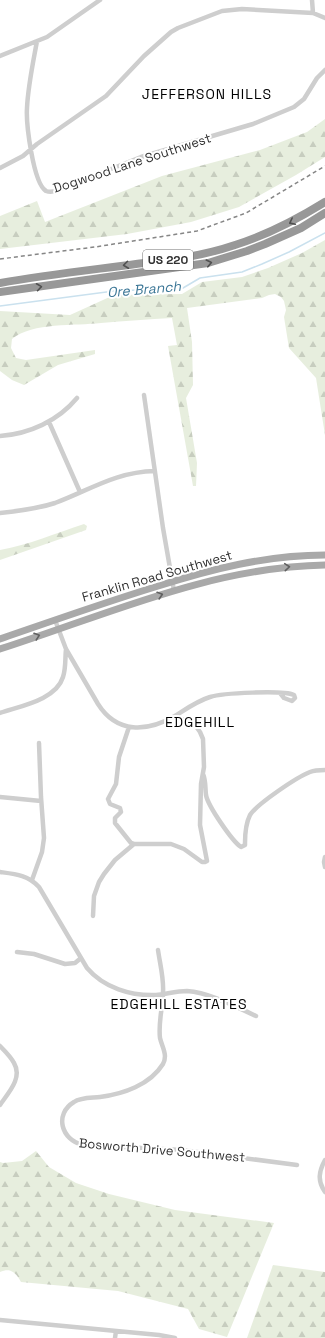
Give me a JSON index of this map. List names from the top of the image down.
{
  "streets": {
    "highway": ["US 220"],
    "main road": ["Franklin Road Southwest"],
    "street": ["Dogwood Lane Southwest", "Bosworth Drive Southwest"]
  },
  "districts": ["JEFFERSON HILLS", "EDGEHILL", "EDGEHILL ESTATES"],
  "water": ["Ore Branch"]
}
